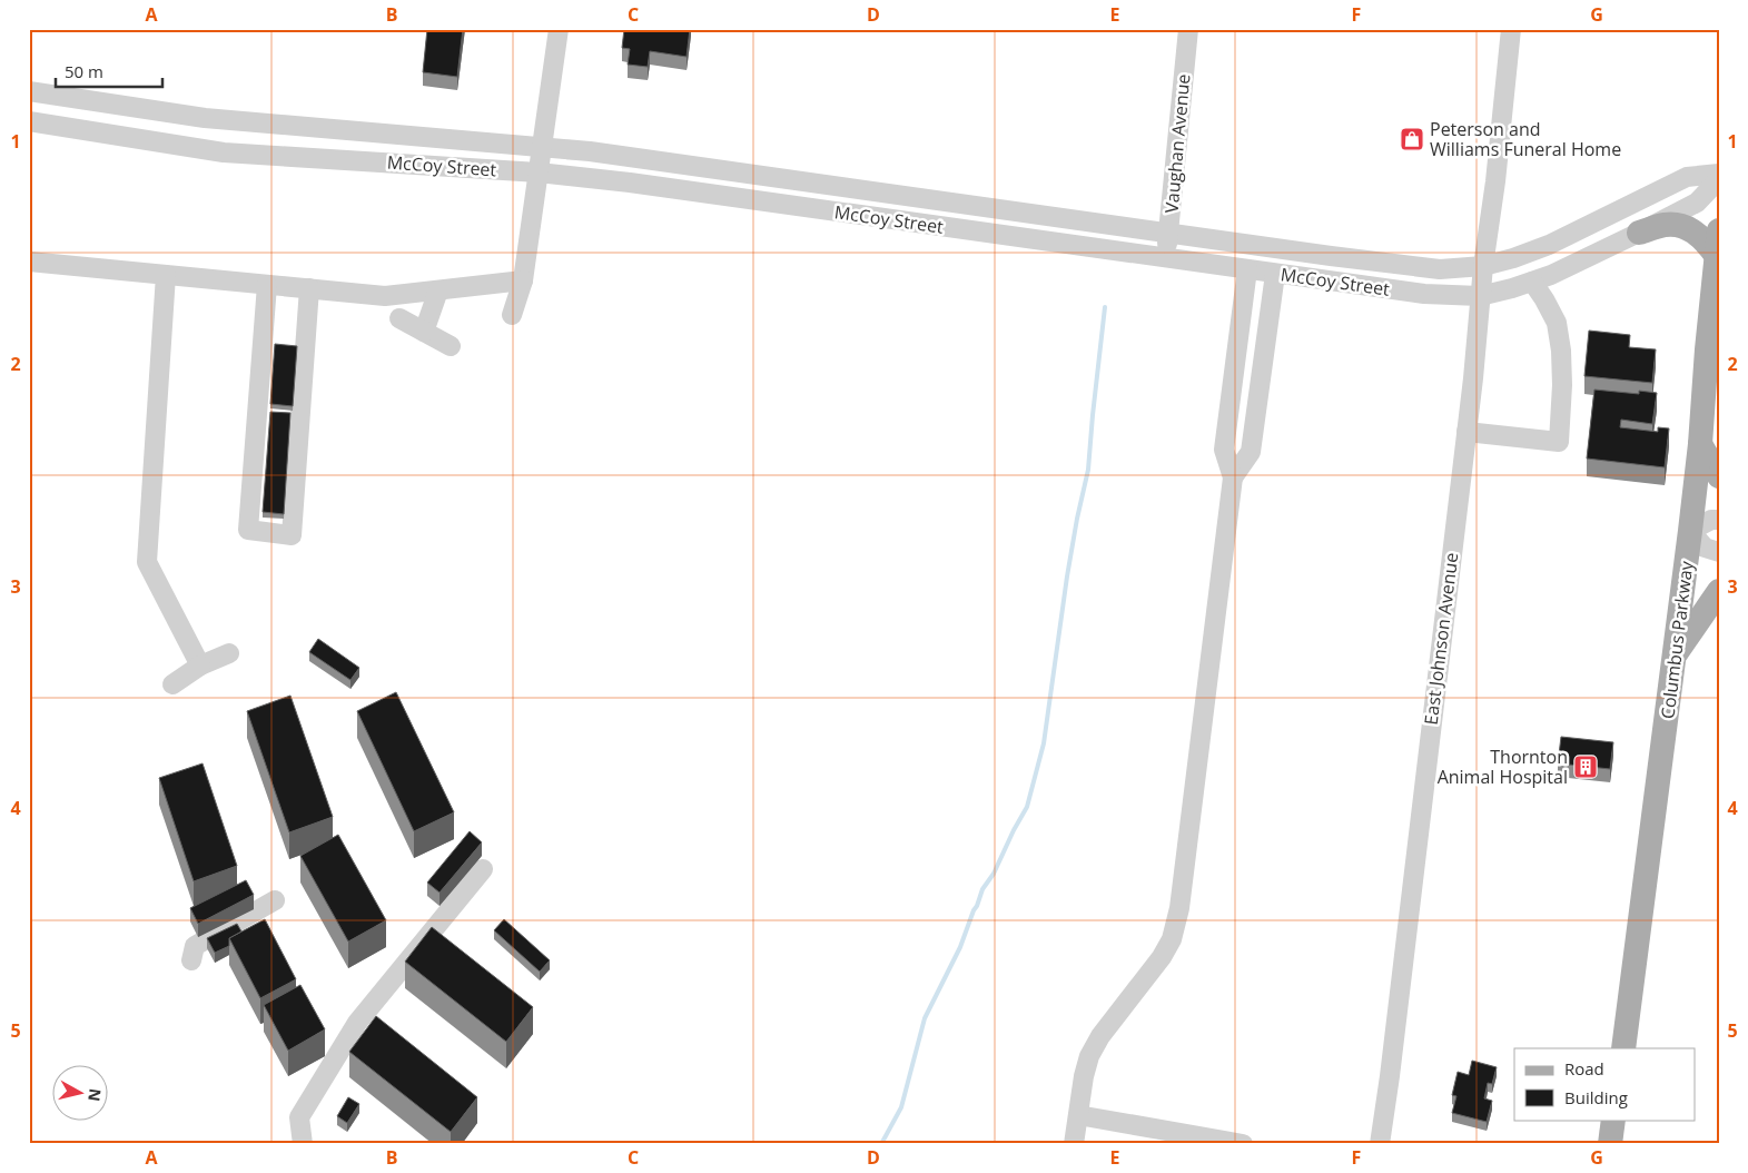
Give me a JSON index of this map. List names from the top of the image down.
{
  "streets": {
    "main road": ["Columbus Parkway"],
    "street": ["Vaughan Avenue", "McCoy Street", "East Johnson Avenue"]
  },
  "crossings": [
    ["Vaughan Avenue", "McCoy Street"],
    ["McCoy Street", "East Johnson Avenue"]
  ],
  "places": {
    "shop": ["Peterson and Williams Funeral Home"],
    "building": ["Thornton Animal Hospital"]
  },
  "legend": ["Road", "Building"],
  "scale_bar": "50 m",
  "north": "right",
  "grid": {
    "columns": [
      "A",
      "B",
      "C",
      "D",
      "E",
      "F",
      "G"
    ],
    "rows": [
      "1",
      "2",
      "3",
      "4",
      "5"
    ]
  }
}
